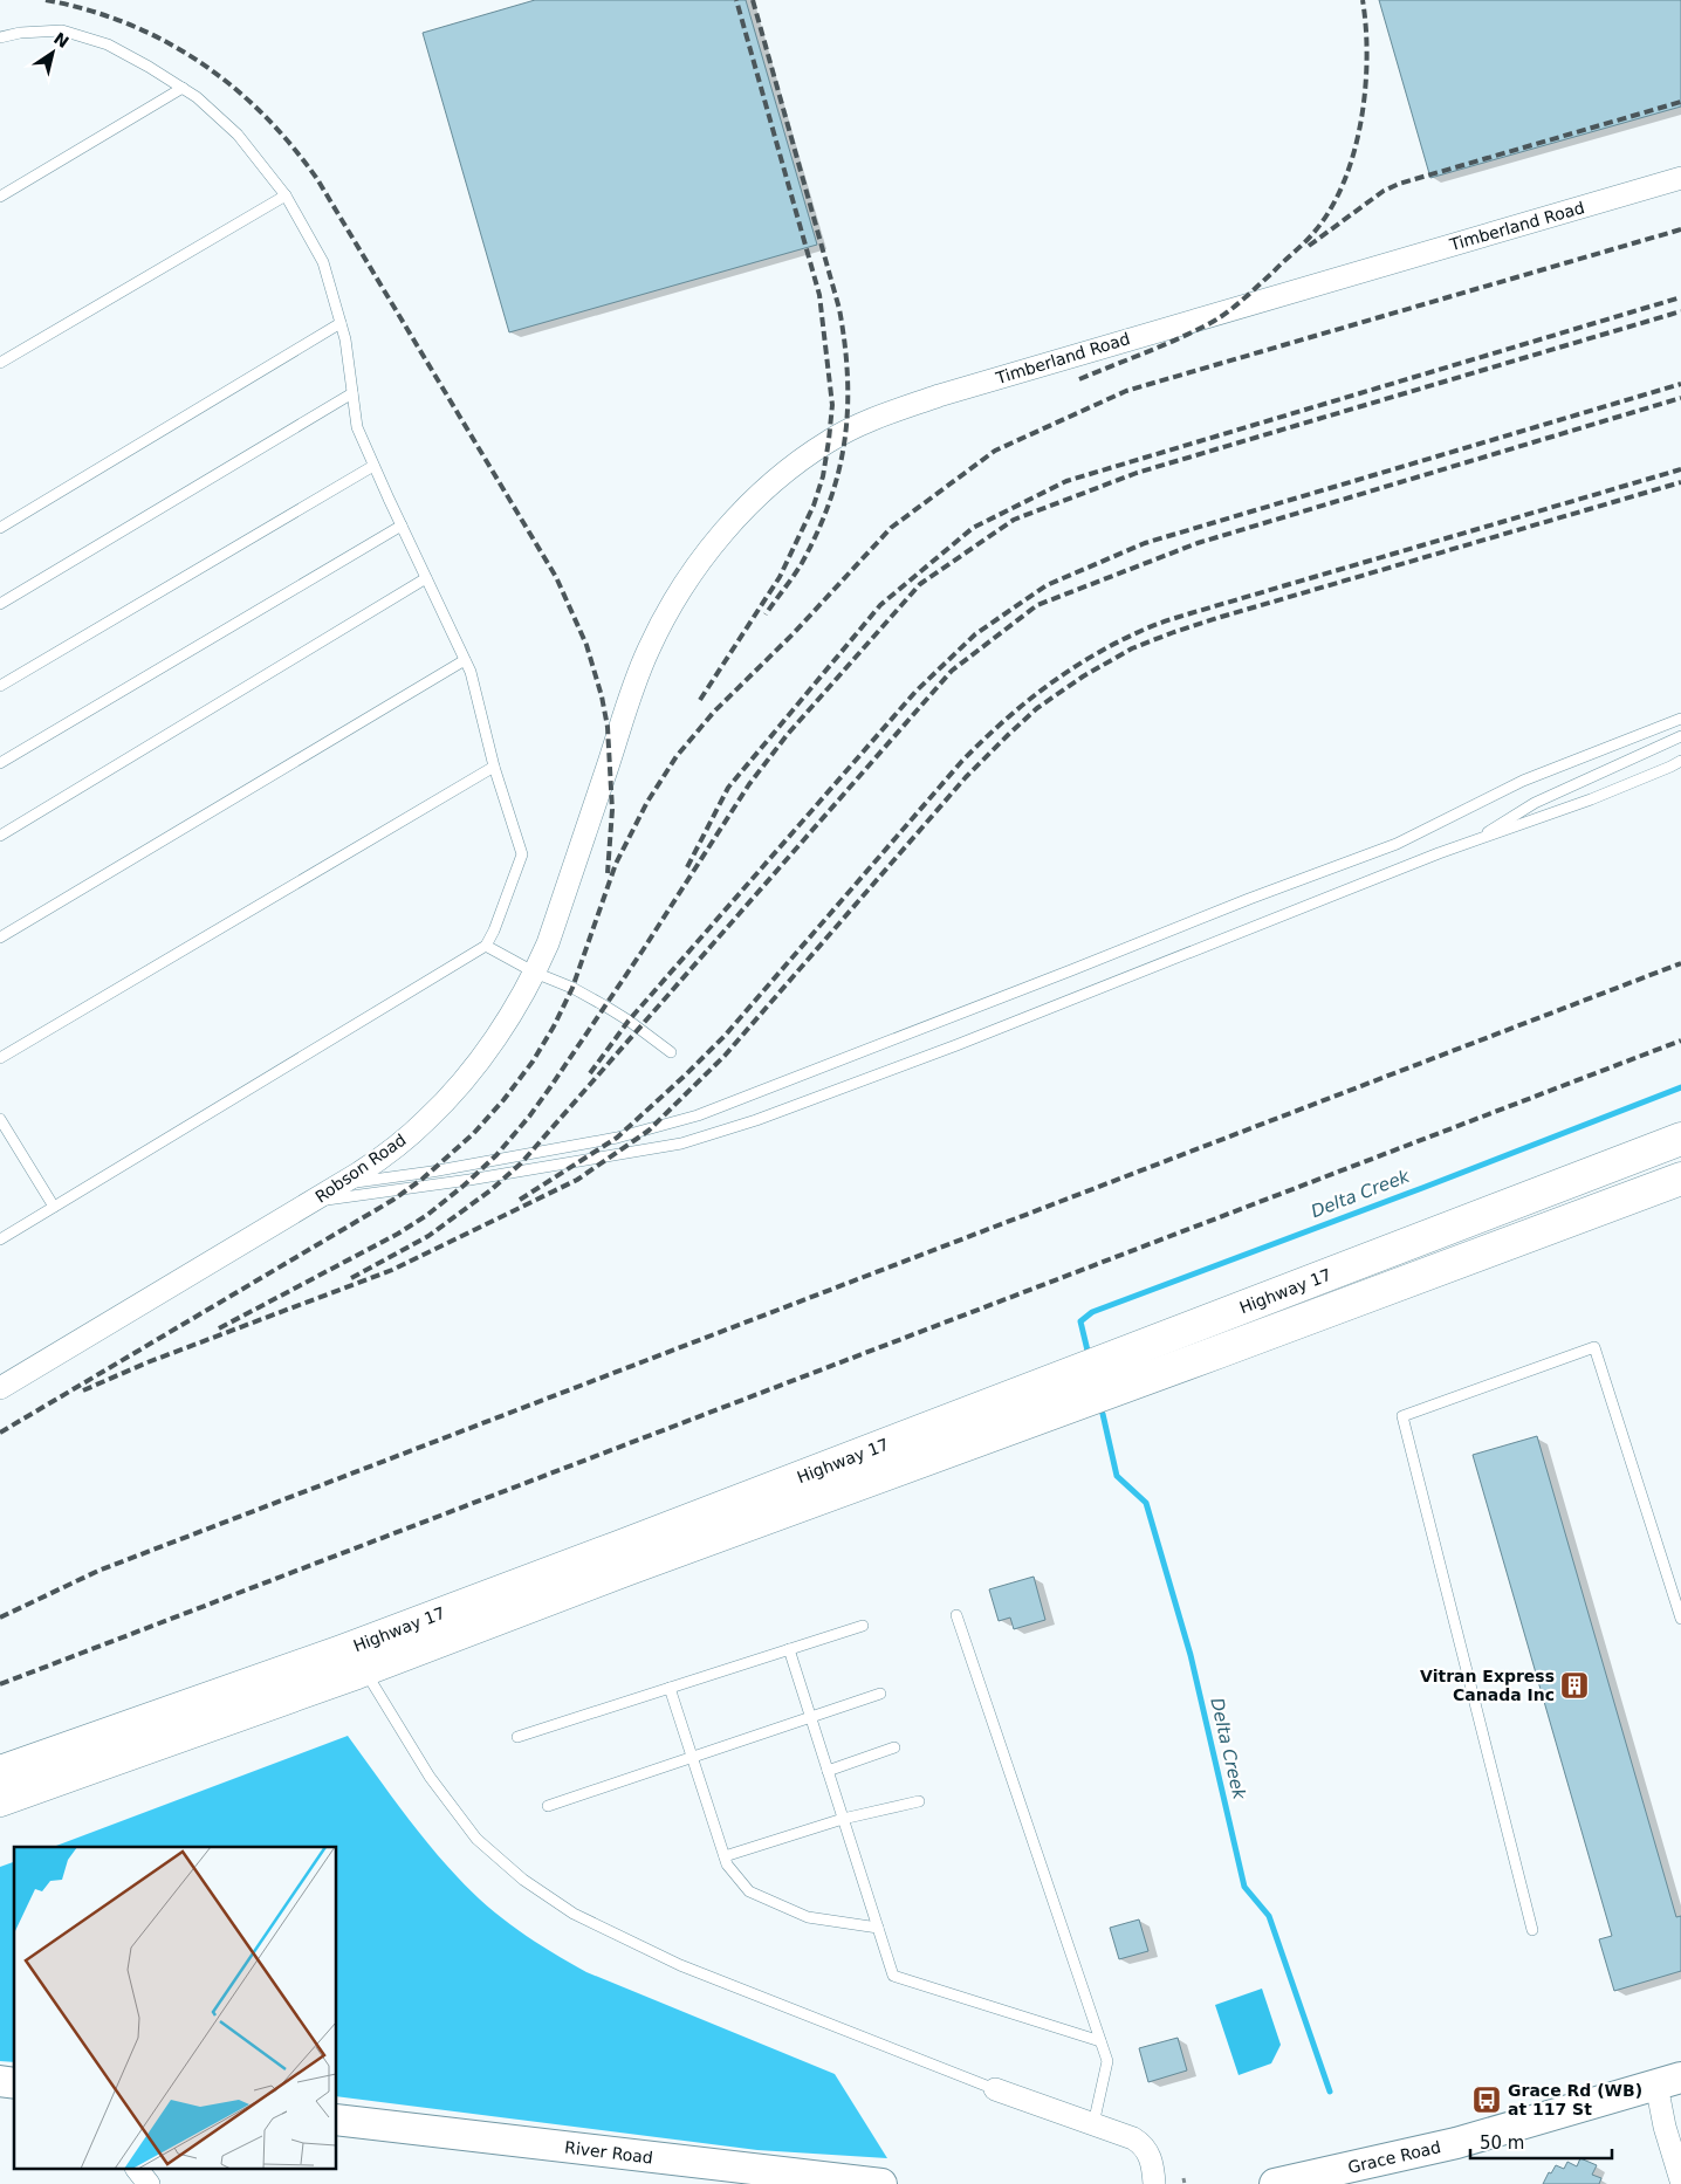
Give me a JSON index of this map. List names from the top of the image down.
{
  "streets": {
    "highway": ["Highway 17"],
    "street": [
      "Timberland Road",
      "Robson Road",
      "River Road",
      "Grace Road"
    ]
  },
  "crossings": [
    ["Timberland Road", "Robson Road"]
  ],
  "water": ["Delta Creek"],
  "places": {
    "building": ["Vitran Express Canada Inc"],
    "bus stop": ["Grace Rd (WB) at 117 St"]
  },
  "scale_bar": "50 m",
  "north": "top right"
}
